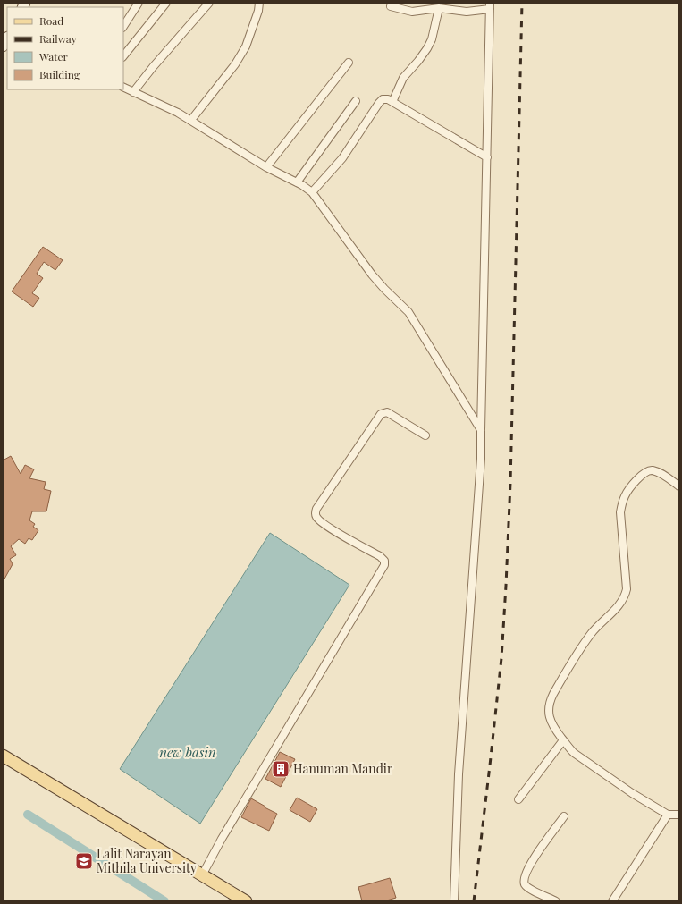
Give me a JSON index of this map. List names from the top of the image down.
{
  "water": ["new basin"],
  "places": {
    "building": ["Hanuman Mandir"],
    "school or university": ["Lalit Narayan Mithila University"]
  },
  "legend": [
    "Road",
    "Railway",
    "Water",
    "Building"
  ]
}
